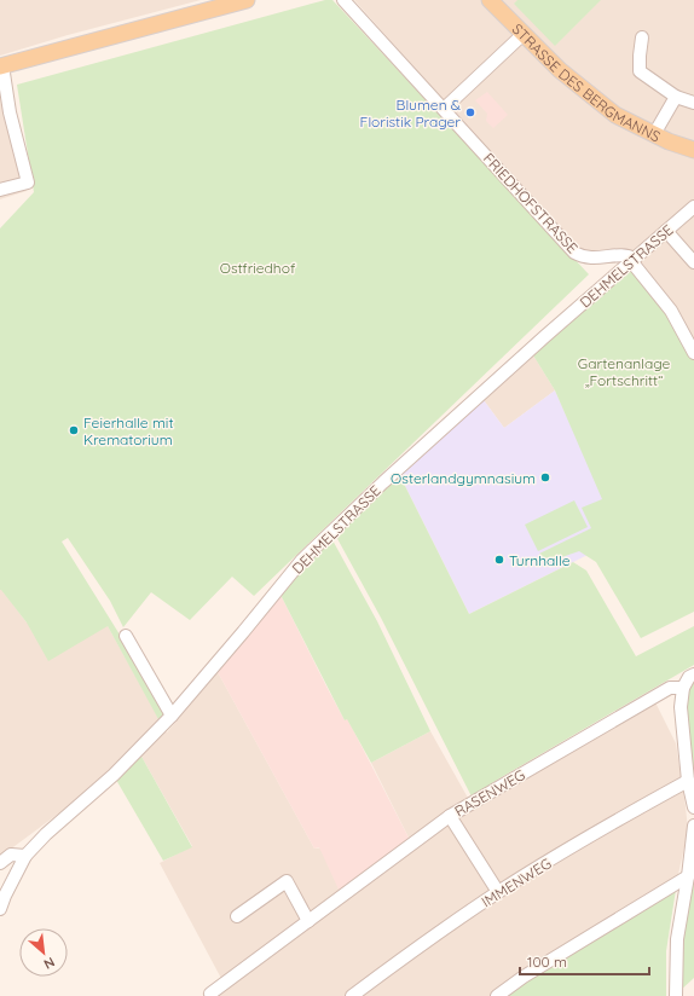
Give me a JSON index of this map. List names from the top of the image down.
{
  "streets": {
    "main road": ["STRASSE DES BERGMANNS"],
    "street": [
      "FRIEDHOFSTRASSE",
      "DEHMELSTRASSE",
      "RASENWEG",
      "IMMENWEG"
    ]
  },
  "crossings": [
    ["FRIEDHOFSTRASSE", "DEHMELSTRASSE"]
  ],
  "parks": ["Ostfriedhof", "Gartenanlage „Fortschritt“"],
  "places": [
    "Blumen & Floristik Prager",
    "Feierhalle mit Krematorium",
    "Osterlandgymnasium",
    "Turnhalle"
  ],
  "scale_bar": "100 m",
  "north": "bottom right"
}
